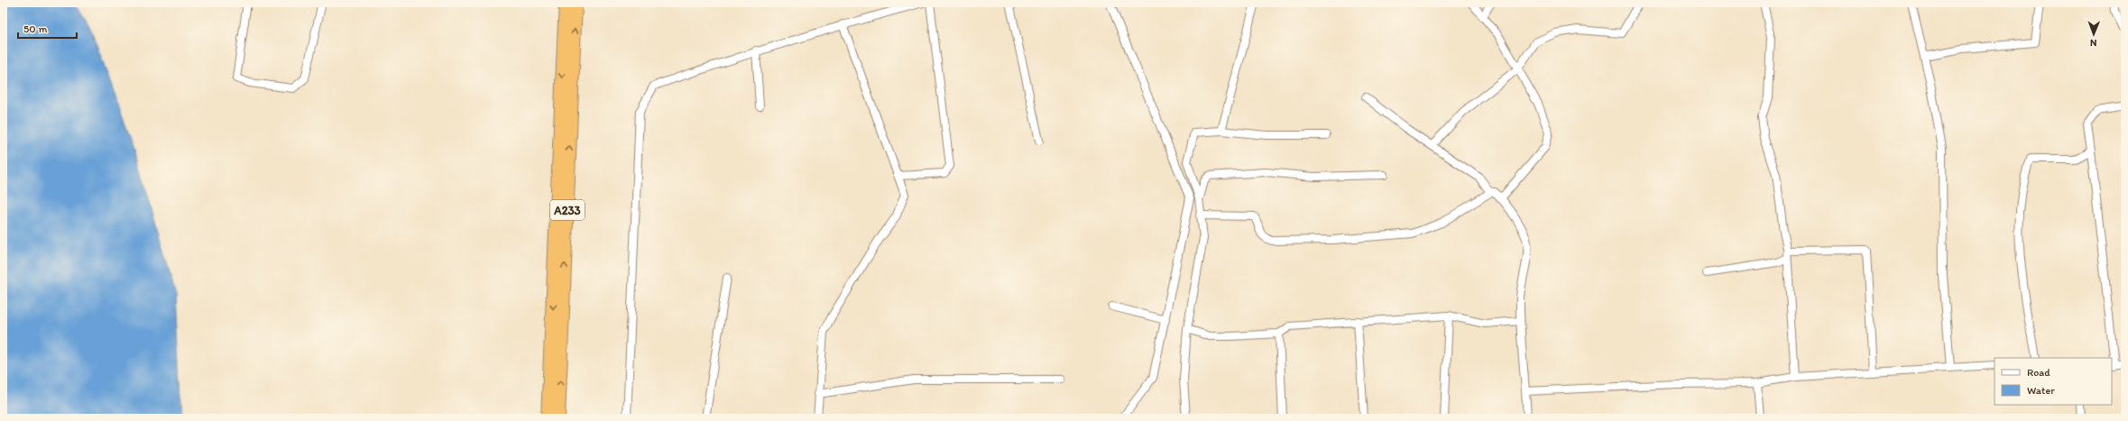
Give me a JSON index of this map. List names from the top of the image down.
{
  "streets": {
    "highway": ["A233"]
  },
  "legend": ["Road", "Water"],
  "scale_bar": "50 m",
  "north": "bottom"
}
